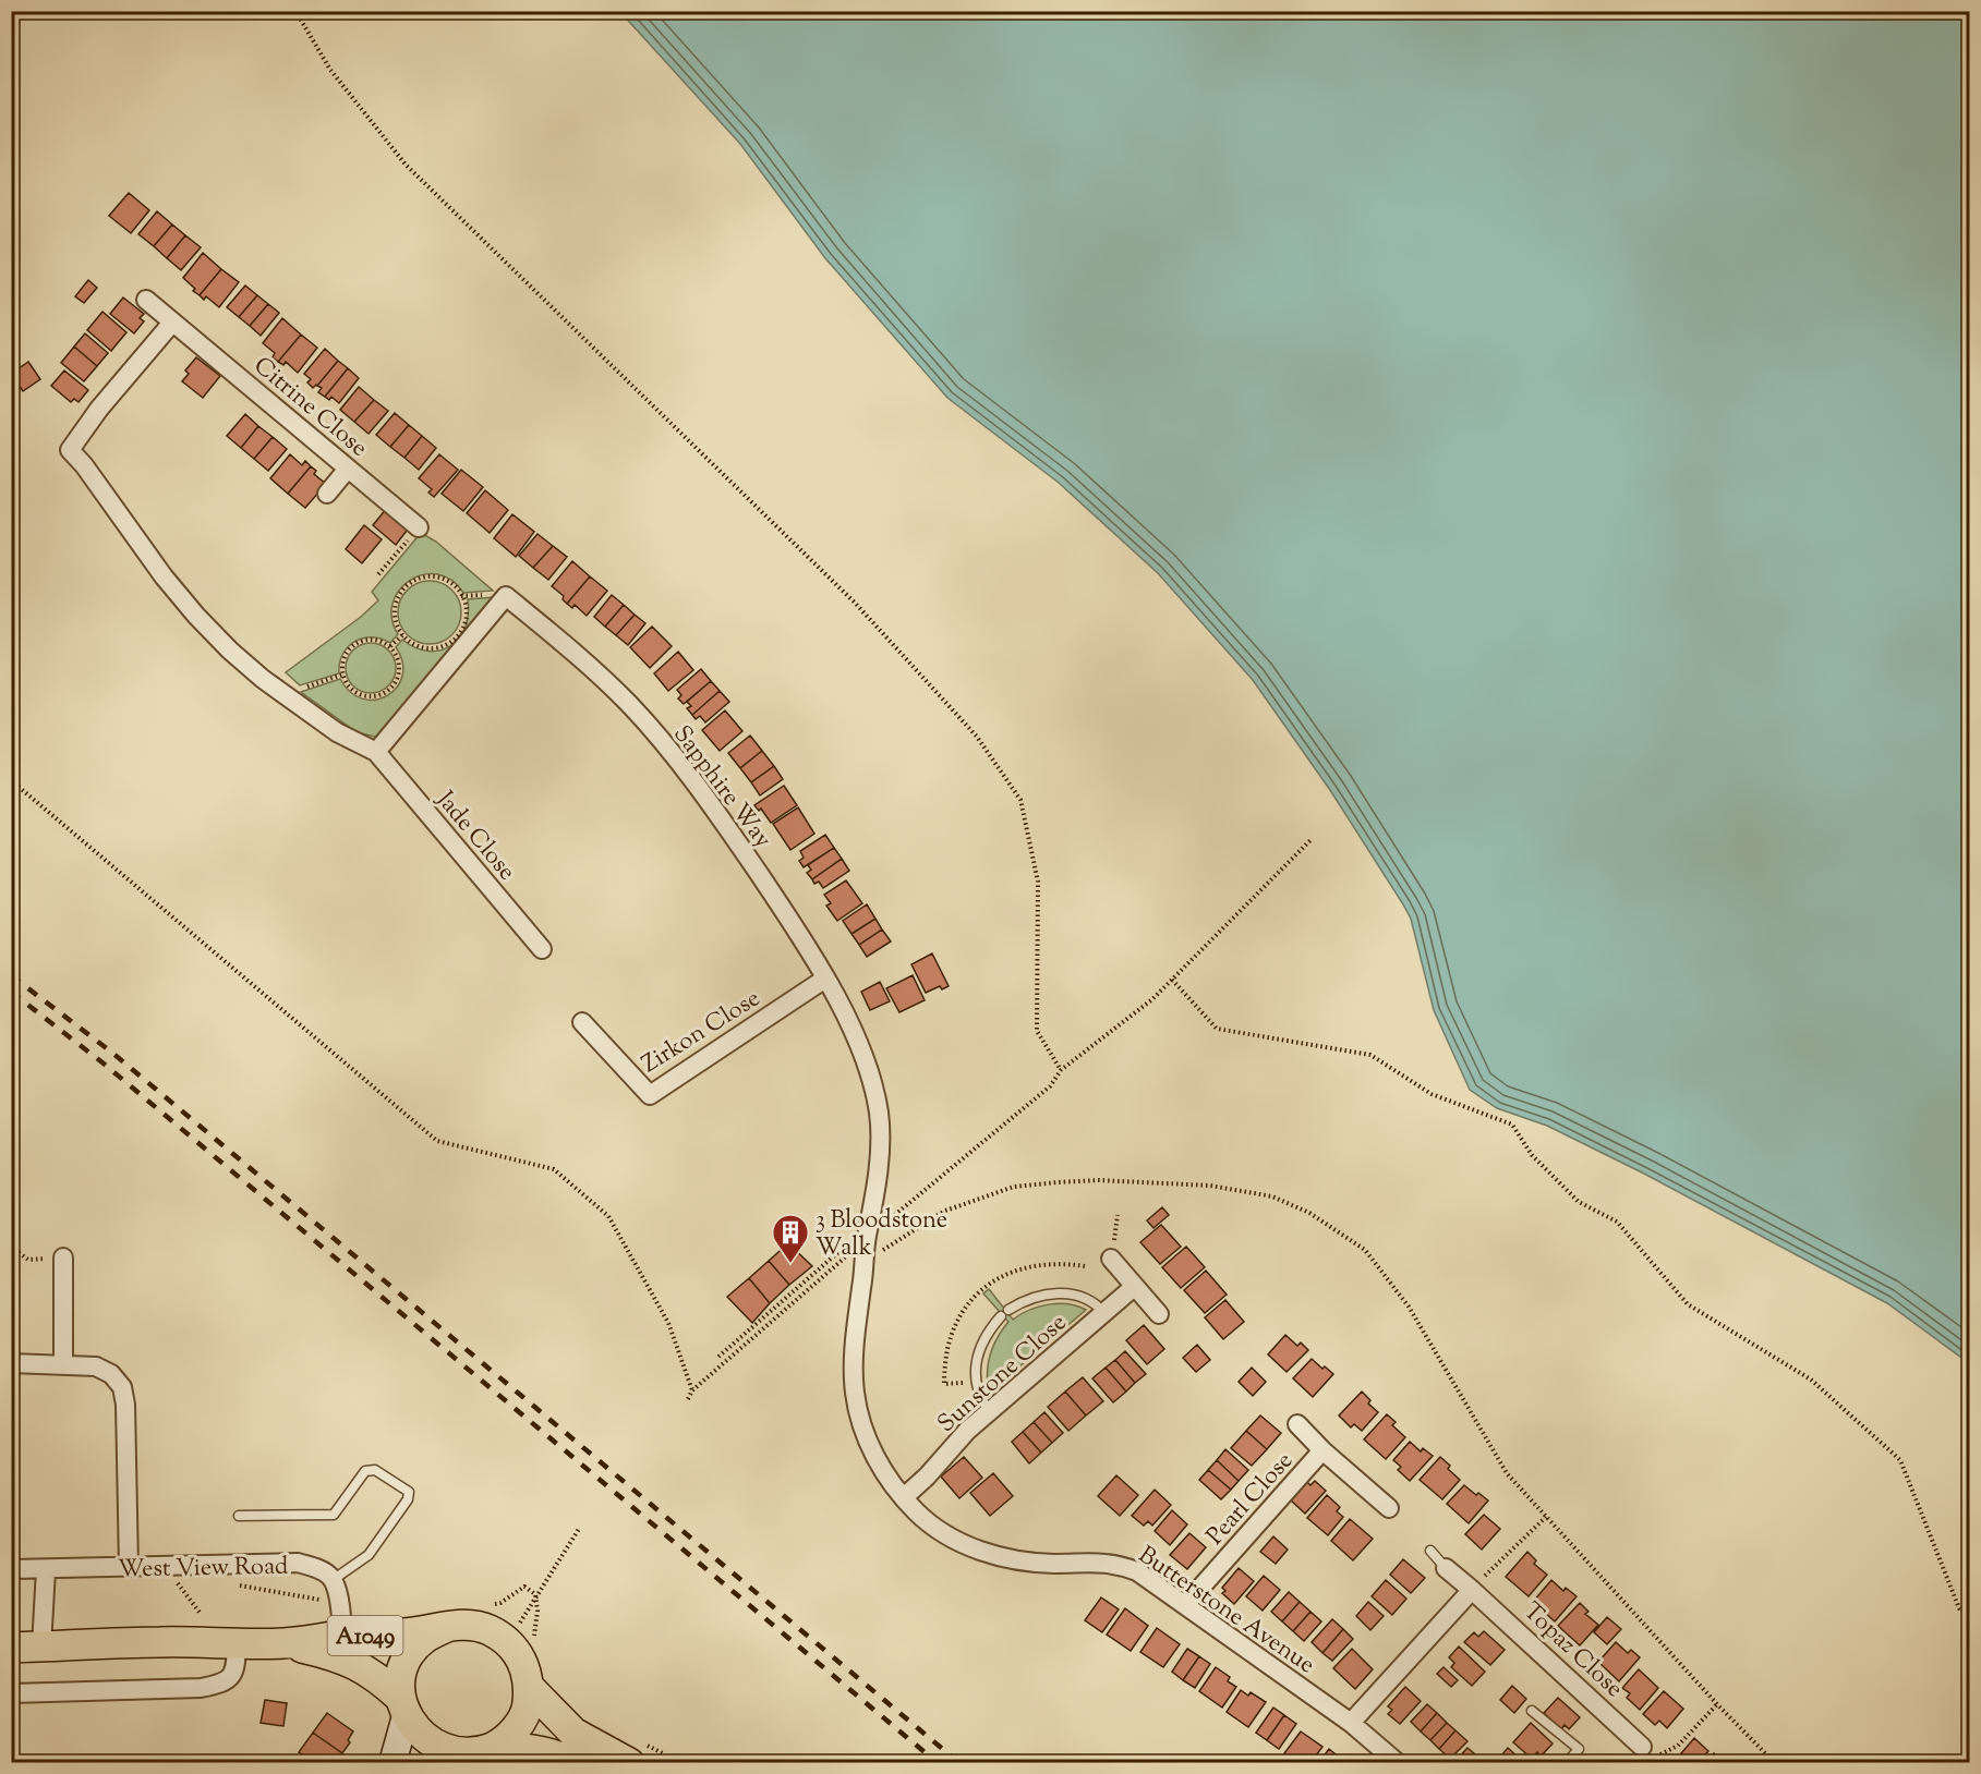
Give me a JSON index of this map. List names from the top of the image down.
{
  "streets": {
    "main road": ["A1049"],
    "street": [
      "Citrine Close",
      "Sapphire Way",
      "Jade Close",
      "Zirkon Close",
      "Sunstone Close",
      "Pearl Close",
      "West View Road",
      "Butterstone Avenue",
      "Topaz Close"
    ]
  },
  "crossings": [
    ["Sapphire Way", "Jade Close"],
    ["Sapphire Way", "Zirkon Close"],
    ["Sapphire Way", "Butterstone Avenue"],
    ["Sunstone Close", "Butterstone Avenue"],
    ["Pearl Close", "Butterstone Avenue"]
  ],
  "places": {
    "building": ["3 Bloodstone Walk"]
  }
}
